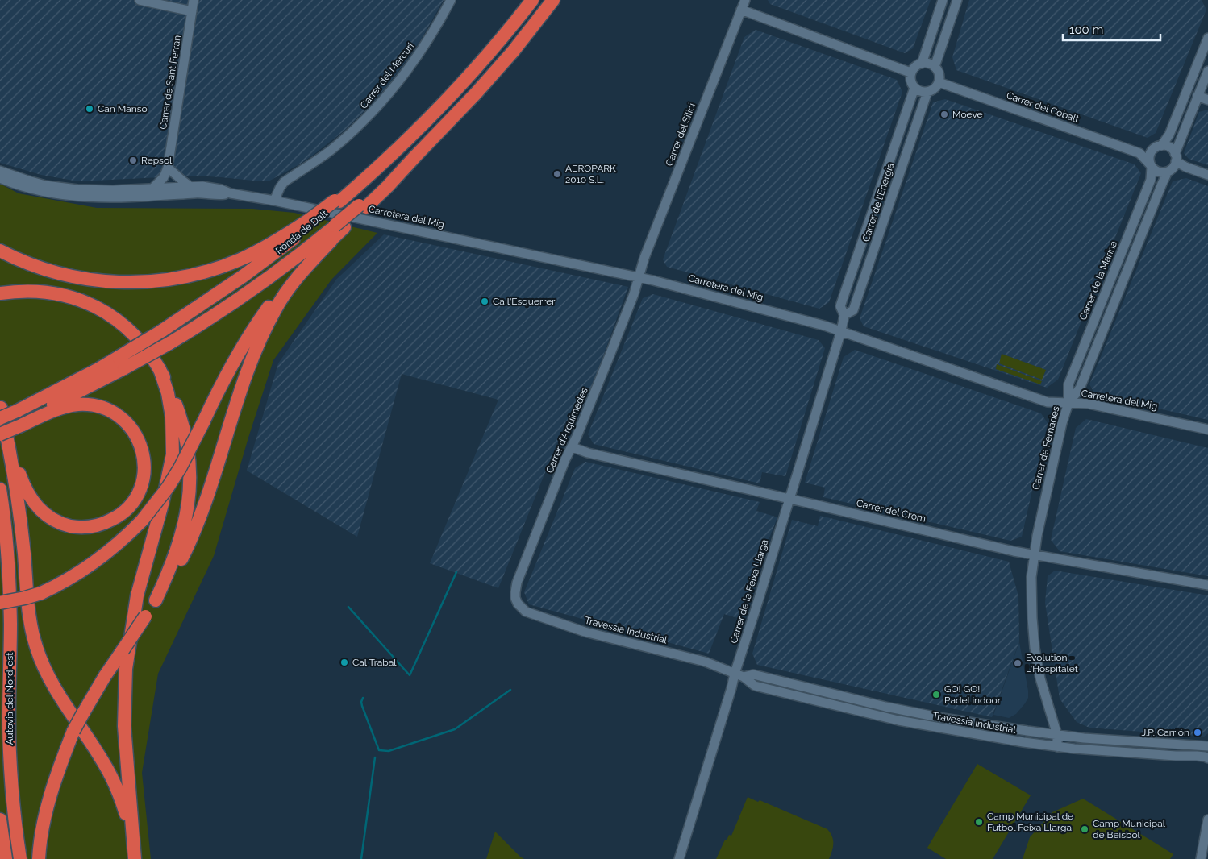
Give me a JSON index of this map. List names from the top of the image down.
{
  "streets": {
    "highway": ["Ronda de Dalt", "Autovia del Nord-est"],
    "street": [
      "Carrer del Mercuri",
      "Carrer de Sant Ferran",
      "Carrer del Cobalt",
      "Carrer del Silici",
      "Carrer de l'Energia",
      "Carretera del Mig",
      "Carrer de la Marina",
      "Carrer d'Arquímedes",
      "Carrer de Femades",
      "Carrer del Crom",
      "Carrer de la Feixa Llarga",
      "Travessia Industrial"
    ]
  },
  "crossings": [
    ["Carrer del Mercuri", "Carretera del Mig"],
    ["Carrer de Sant Ferran", "Carretera del Mig"],
    ["Carrer del Cobalt", "Carrer de l'Energia"],
    ["Carrer del Cobalt", "Carrer de la Marina"],
    ["Carrer del Cobalt", "Carrer de Femades"],
    ["Carrer del Silici", "Carretera del Mig"],
    ["Carrer del Silici", "Carrer d'Arquímedes"],
    ["Carrer de l'Energia", "Carretera del Mig"],
    ["Carrer de l'Energia", "Carrer de la Feixa Llarga"],
    ["Carretera del Mig", "Carrer de la Marina"],
    ["Carretera del Mig", "Carrer d'Arquímedes"],
    ["Carretera del Mig", "Carrer de Femades"],
    ["Carretera del Mig", "Carrer de la Feixa Llarga"],
    ["Carrer de la Marina", "Carrer de Femades"],
    ["Carrer d'Arquímedes", "Carrer del Crom"],
    ["Carrer d'Arquímedes", "Travessia Industrial"],
    ["Carrer de Femades", "Carrer del Crom"],
    ["Carrer de Femades", "Travessia Industrial"],
    ["Carrer del Crom", "Carrer de la Feixa Llarga"],
    ["Carrer de la Feixa Llarga", "Travessia Industrial"]
  ],
  "places": [
    "Can Manso",
    "Moeve",
    "Repsol",
    "AEROPARK 2010 S.L.",
    "Ca l'Esquerrer",
    "Cal Trabal",
    "Evolution - L'Hospitalet",
    "GO! GO! Padel indoor",
    "J.P. Carrión",
    "Camp Municipal de Futbol Feixa Llarga",
    "Camp Municipal de Beisbol"
  ],
  "scale_bar": "100 m"
}
